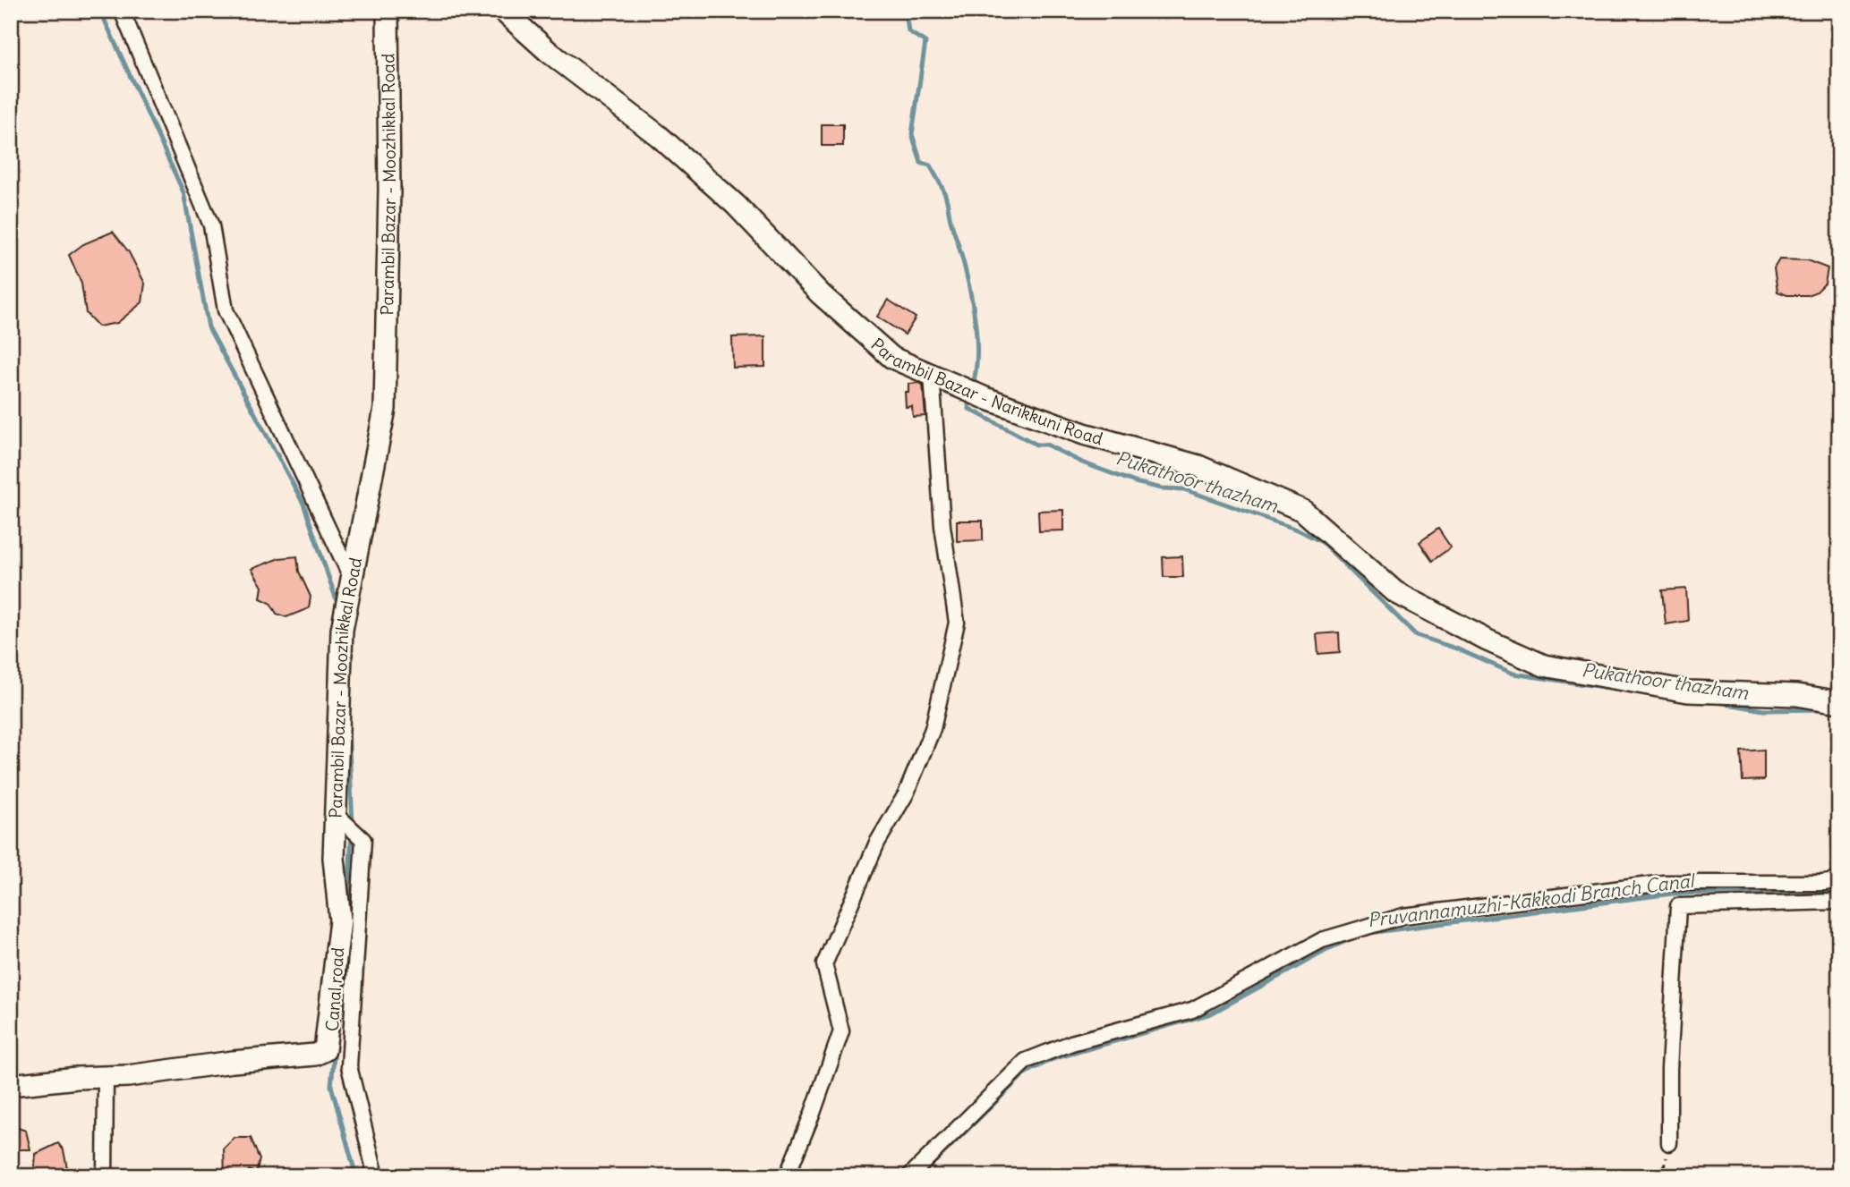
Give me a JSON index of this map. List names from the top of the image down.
{
  "streets": {
    "main road": ["Parambil Bazar - Moozhikkal Road", "Parambil Bazar - Narikkuni Road"],
    "street": ["Canal road"]
  },
  "crossings": [
    ["Parambil Bazar - Moozhikkal Road", "Canal road"]
  ],
  "water": ["Pukathoor thazham", "Pruvannamuzhi-Kakkodi Branch Canal"]
}
